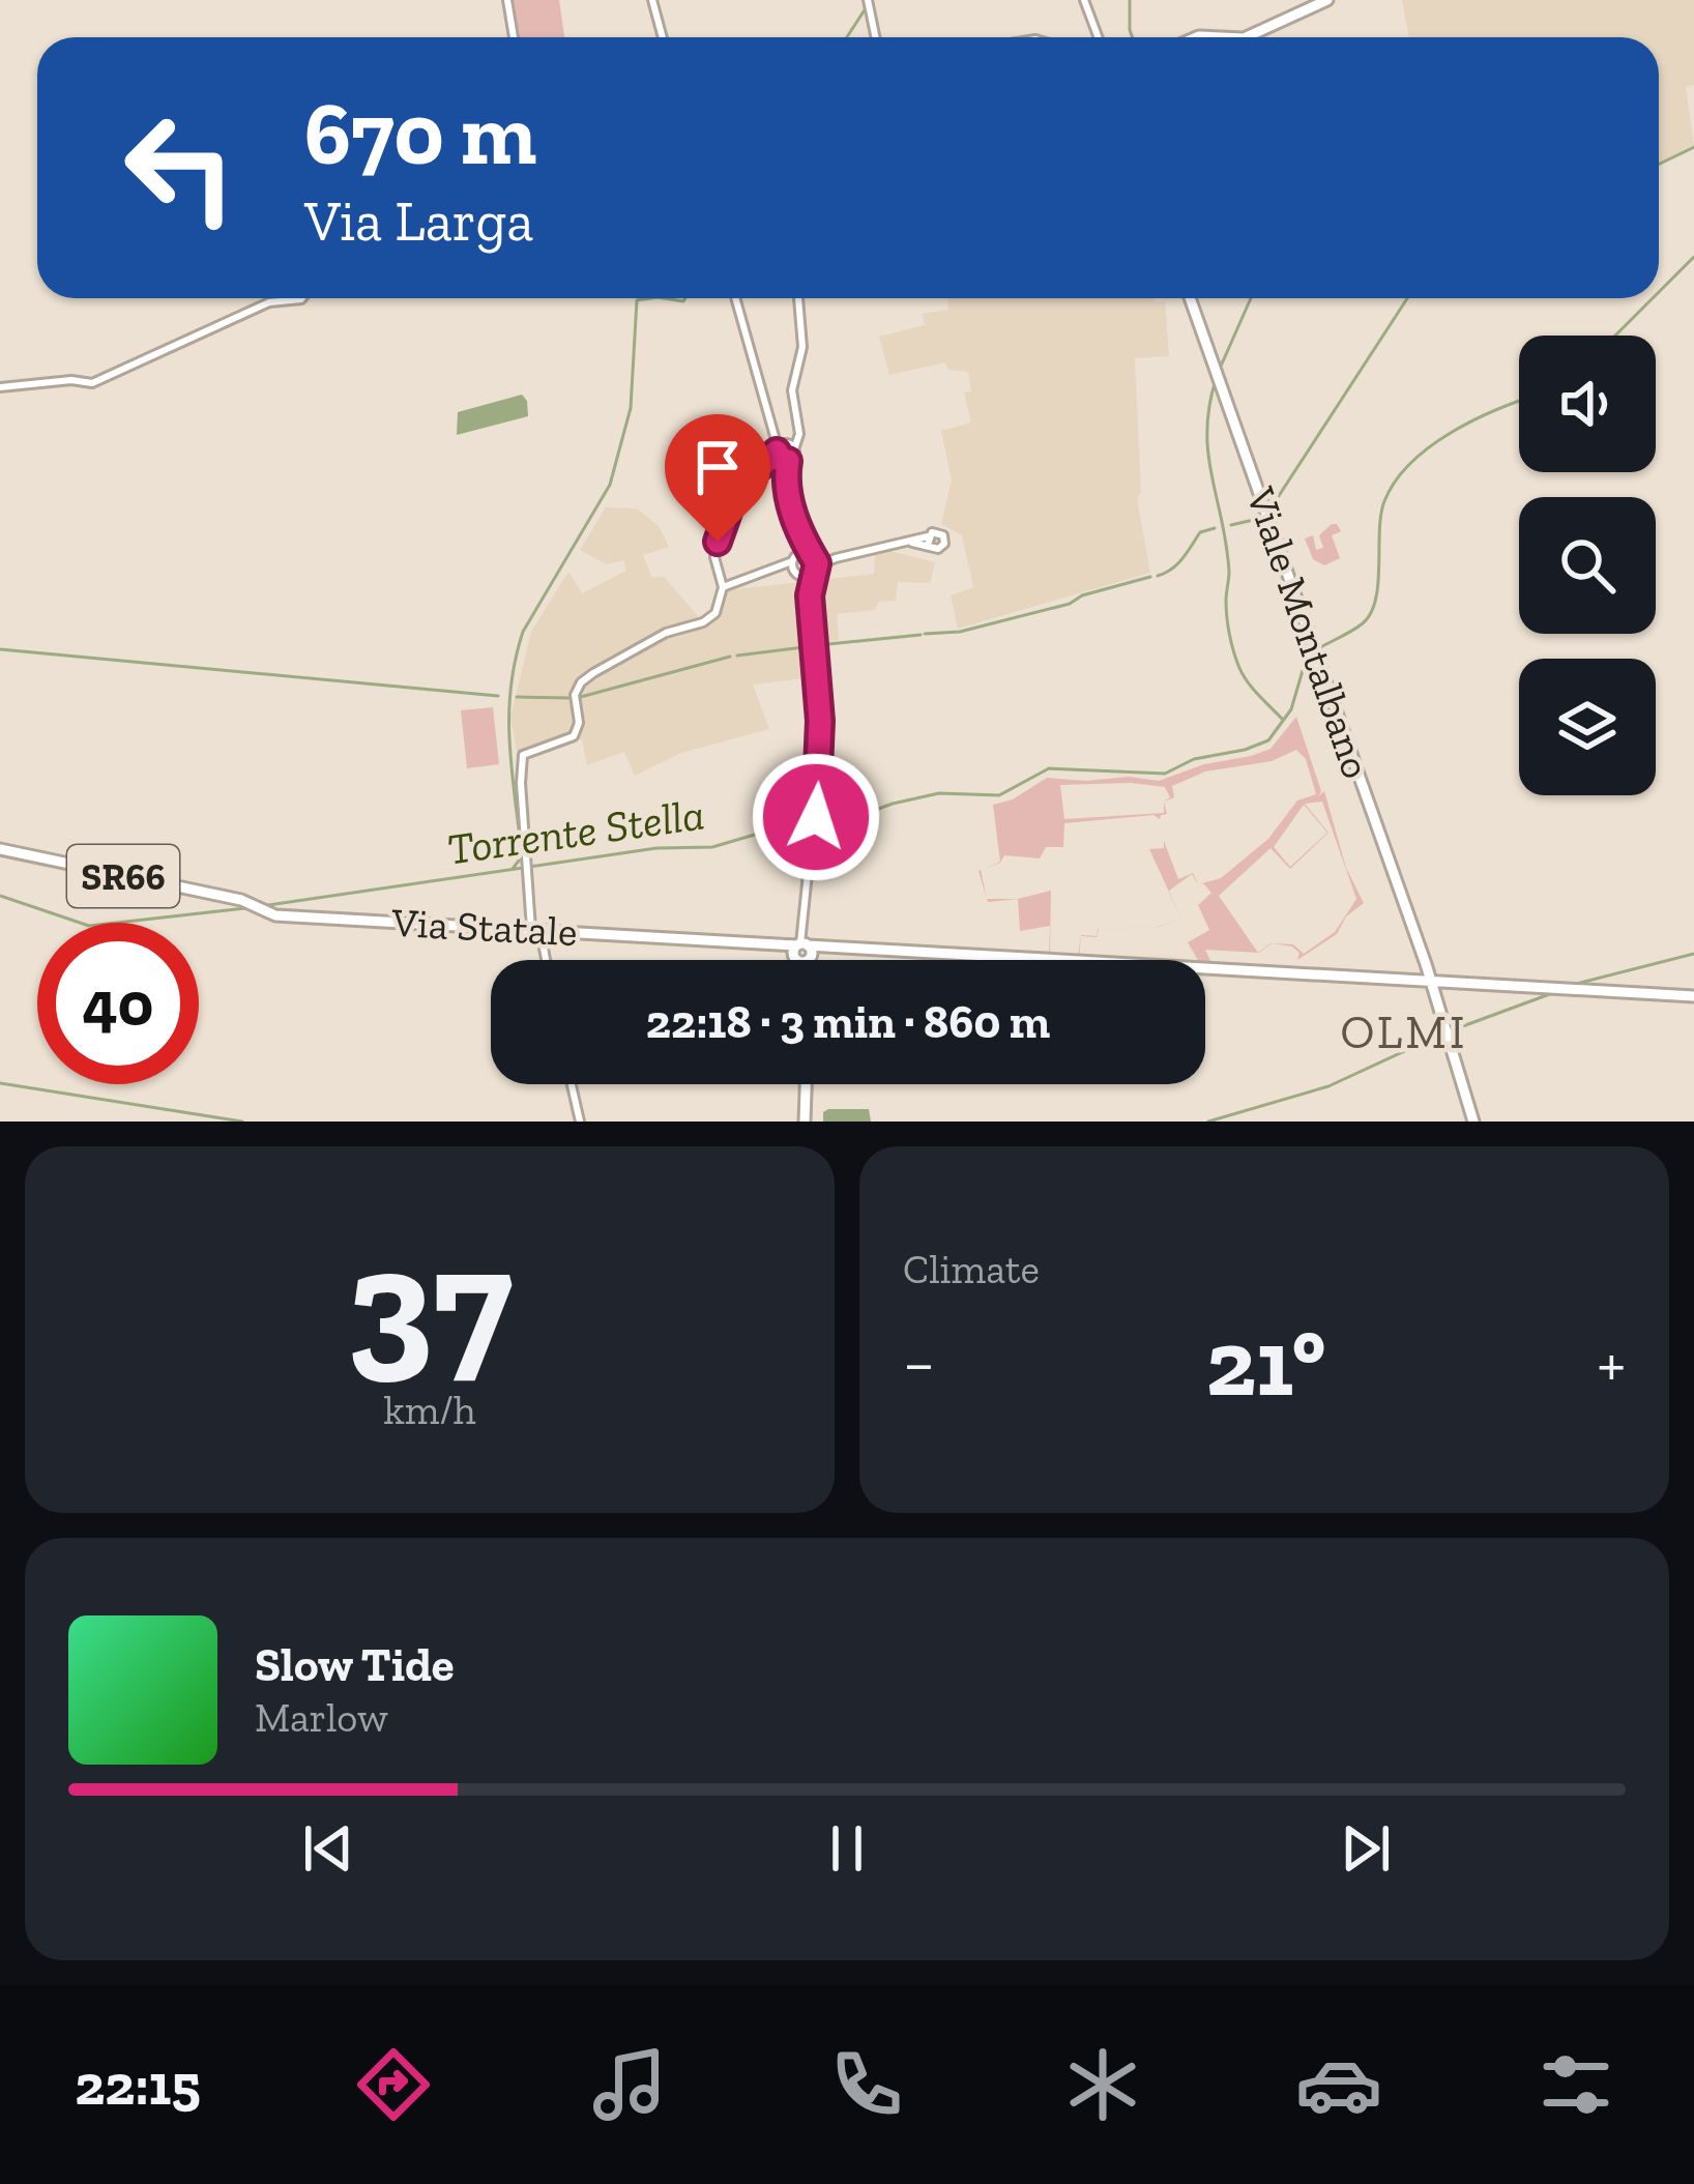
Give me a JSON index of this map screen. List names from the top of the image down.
{
  "streets": {
    "main road": ["Viale Montalbano", "SR66", "Via Statale"]
  },
  "districts": ["OLMI"],
  "water": ["Torrente Stella"],
  "page": {
    "turn": ["670 m", "Via Larga"],
    "limit": "40",
    "trip": "22:18 · 3 min · 860 m",
    "tile": [
      ["37", "km/h"],
      "Climate"
    ],
    "heat": ["−", "21°", "+"],
    "song": ["Slow Tide", "Marlow"],
    "tabs": "22:15"
  }
}
